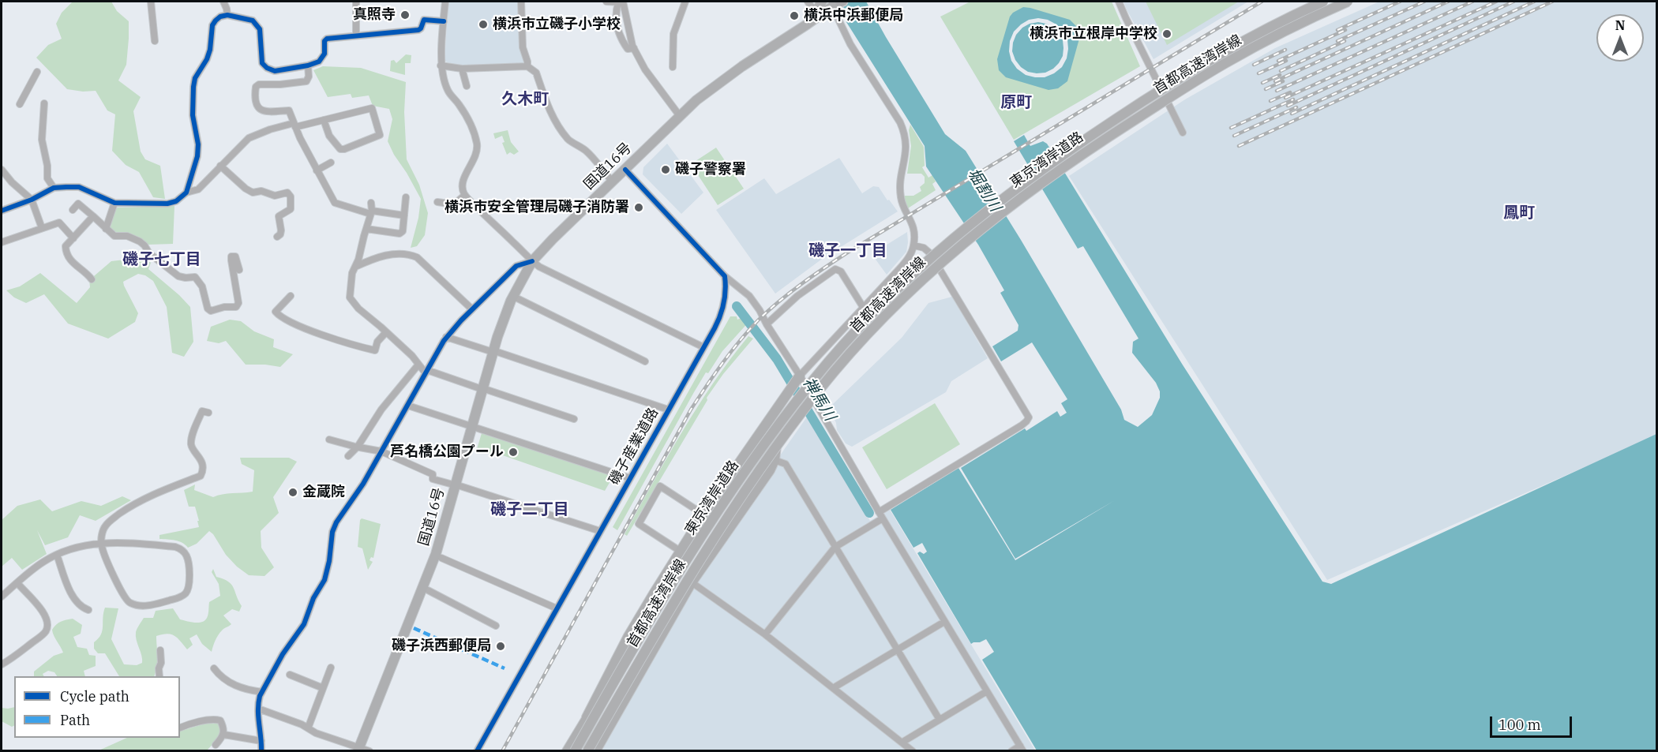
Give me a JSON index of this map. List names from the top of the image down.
{
  "streets": {
    "highway": ["首都高速湾岸線", "東京湾岸道路", "国道16号"],
    "street": ["磯子産業道路"]
  },
  "districts": [
    "久木町",
    "原町",
    "鳳町",
    "磯子一丁目",
    "磯子七丁目",
    "磯子二丁目"
  ],
  "water": ["堀割川", "禅馬川"],
  "places": [
    "真照寺",
    "横浜中浜郵便局",
    "横浜市立磯子小学校",
    "横浜市立根岸中学校",
    "磯子警察署",
    "横浜市安全管理局磯子消防署",
    "芦名橋公園プール",
    "金蔵院",
    "磯子浜西郵便局"
  ],
  "legend": ["Cycle path", "Path"],
  "scale_bar": "100 m",
  "north": "top"
}
